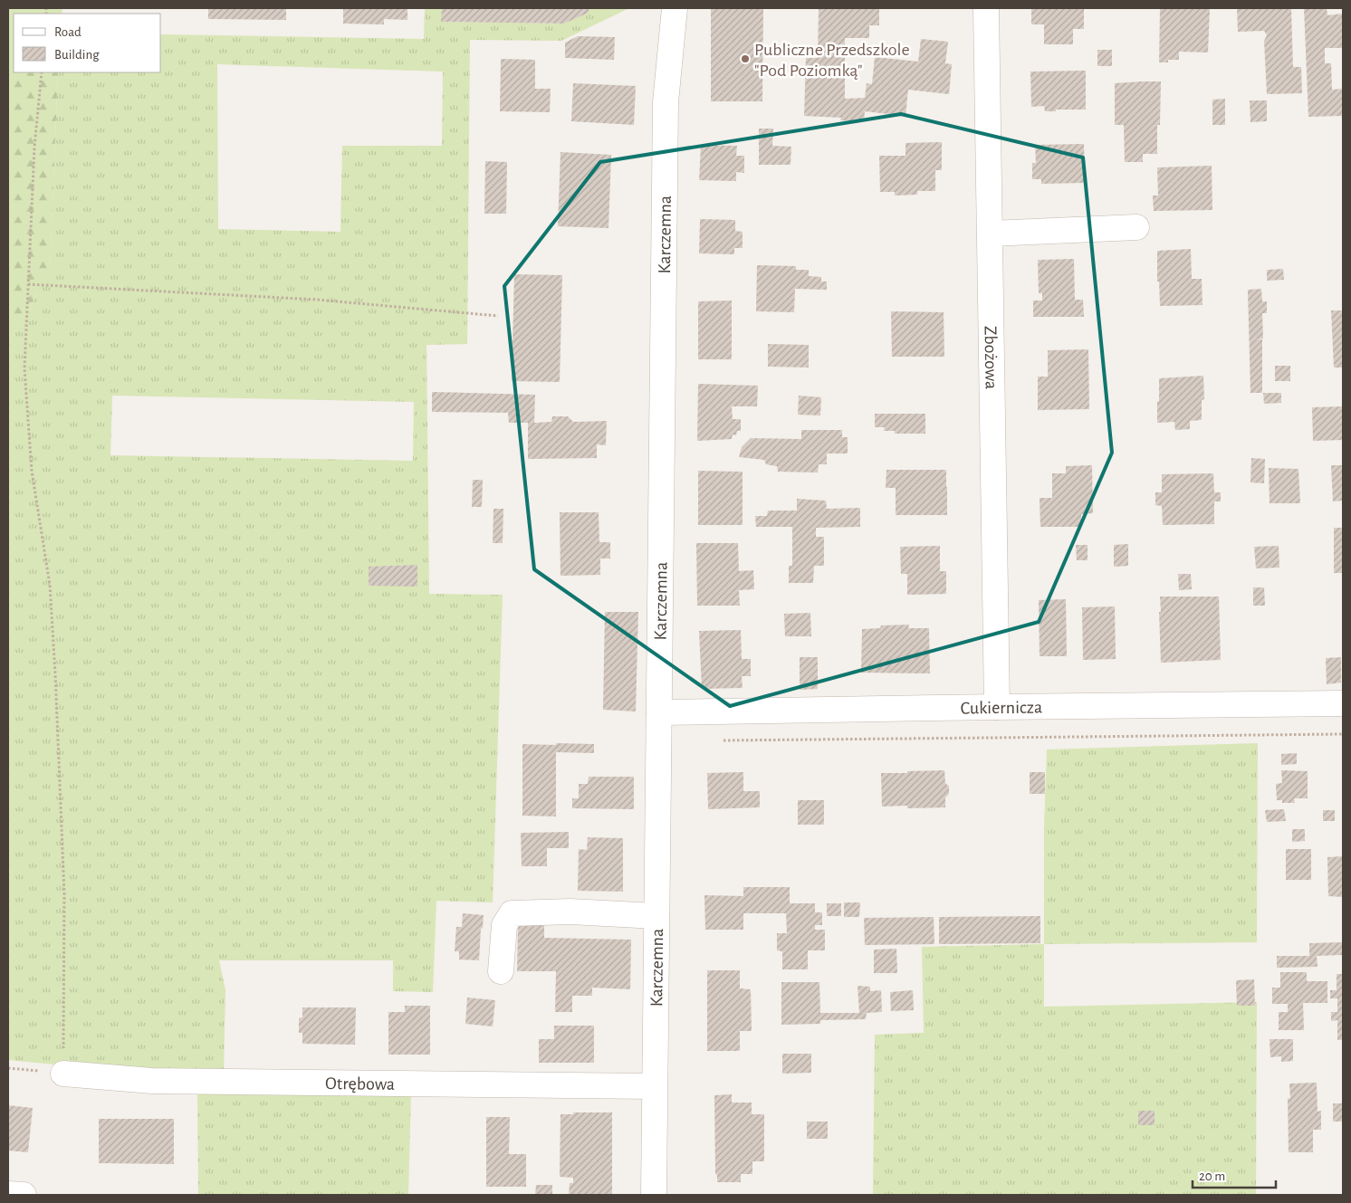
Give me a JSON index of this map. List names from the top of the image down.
{
  "streets": {
    "street": [
      "Karczemna",
      "Zbożowa",
      "Cukiernicza",
      "Otrębowa"
    ]
  },
  "crossings": [
    ["Karczemna", "Cukiernicza"],
    ["Karczemna", "Otrębowa"],
    ["Zbożowa", "Cukiernicza"]
  ],
  "places": ["Publiczne Przedszkole \"Pod Poziomką\""],
  "legend": ["Road", "Building"],
  "scale_bar": "20 m"
}
